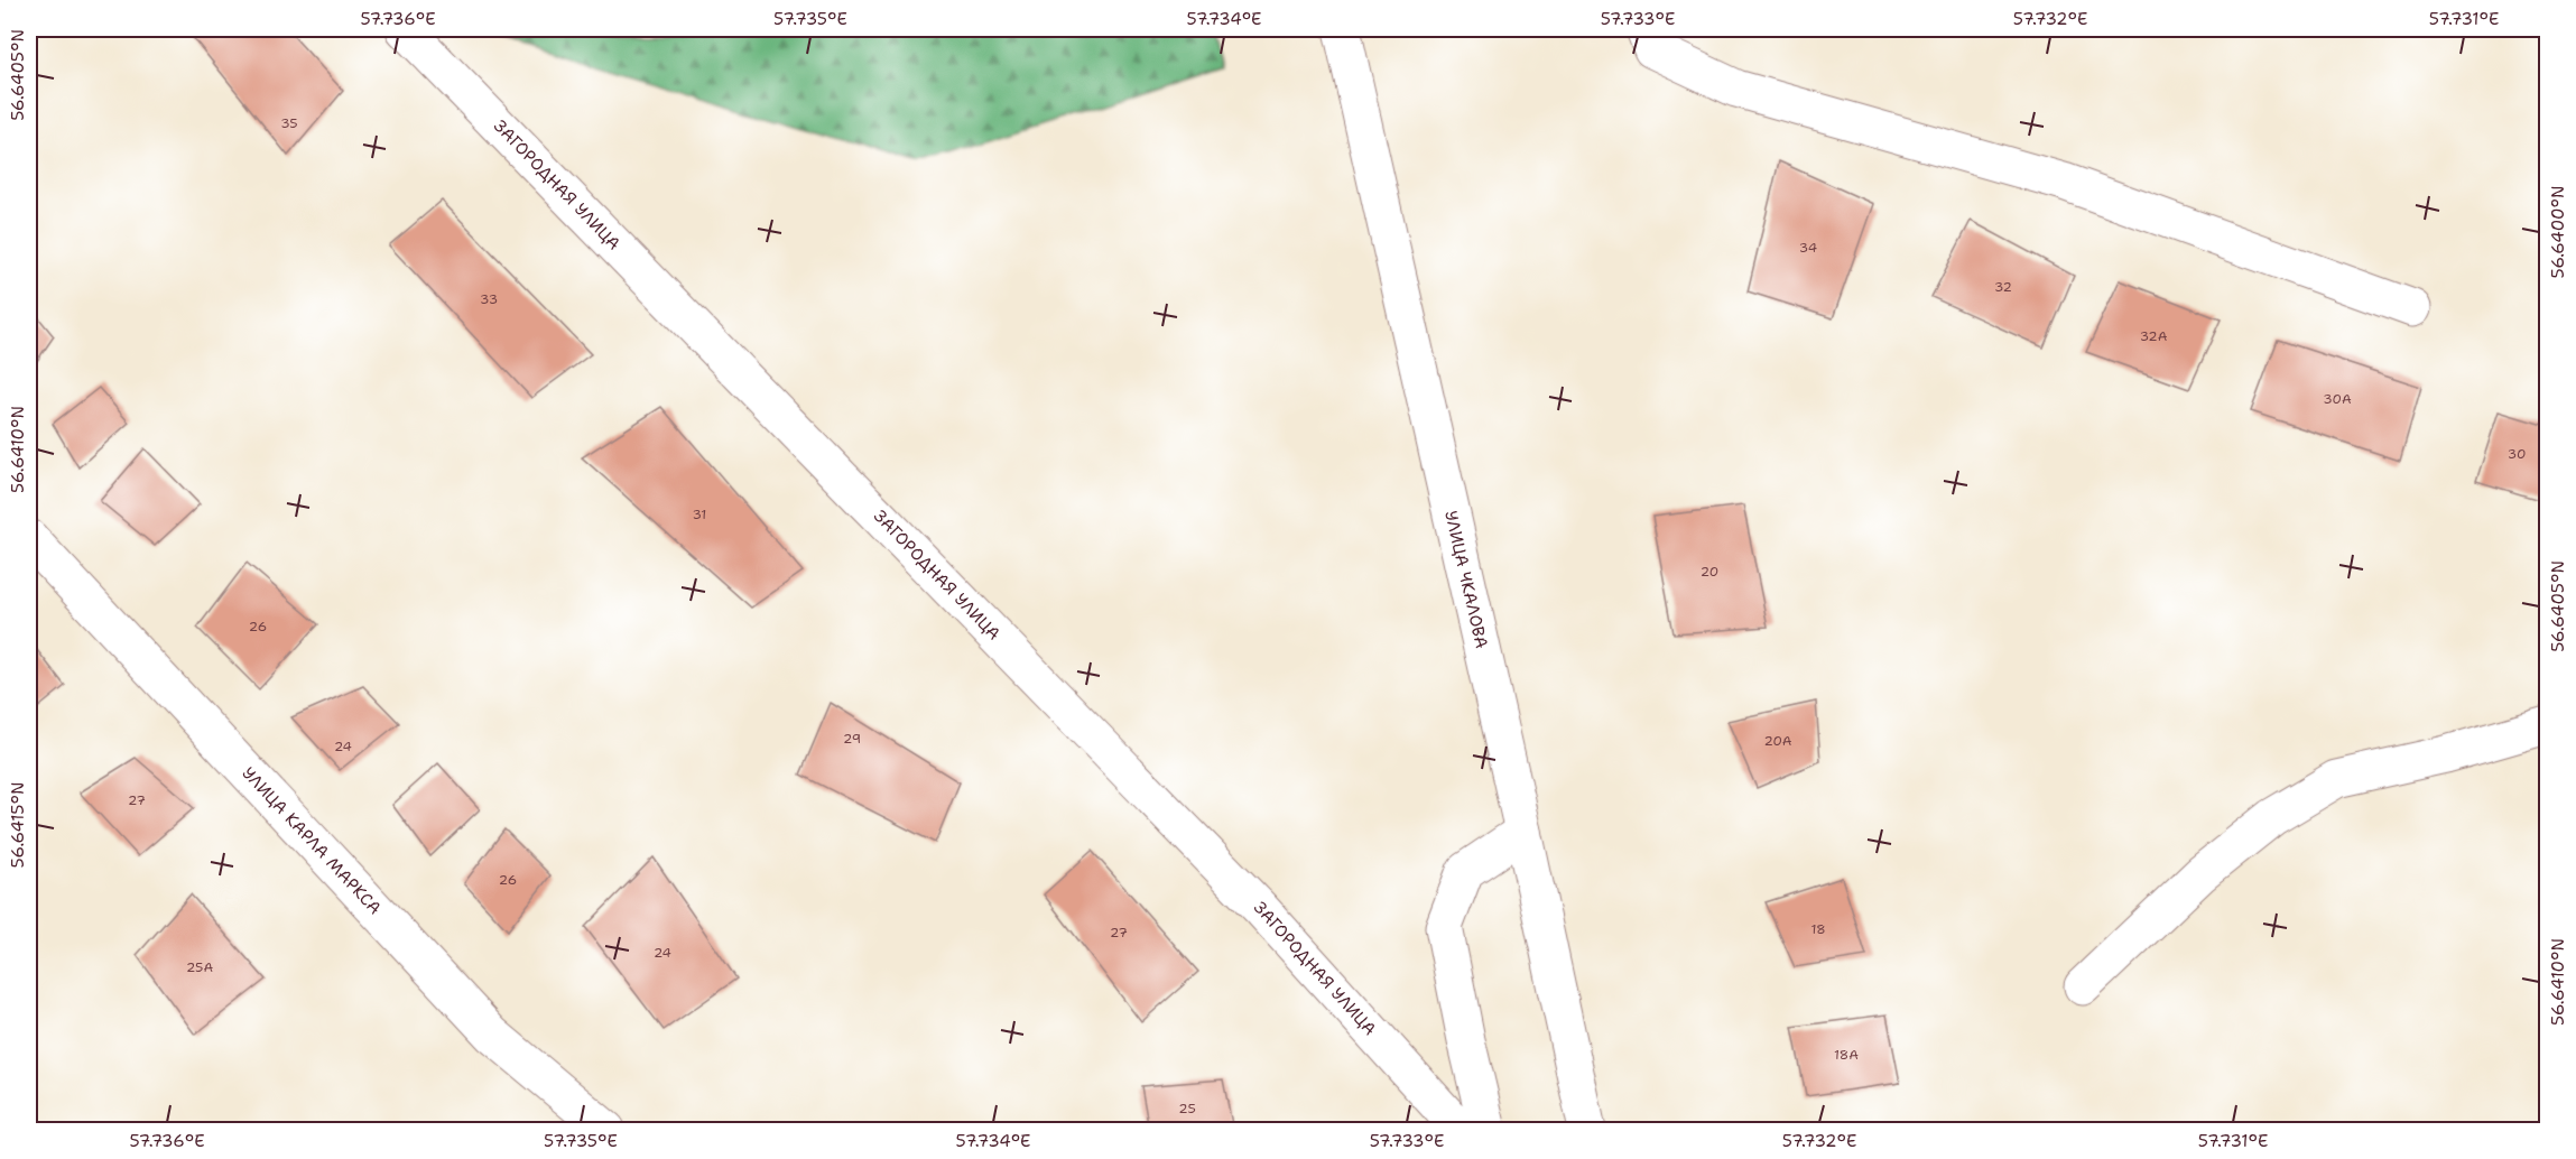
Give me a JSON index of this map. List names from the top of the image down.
{
  "streets": {
    "street": ["ЗАГОРОДНАЯ УЛИЦА", "УЛИЦА ЧКАЛОВА", "УЛИЦА КАРЛА МАРКСА"]
  },
  "house_numbers": [
    "35",
    "34",
    "32",
    "33",
    "32А",
    "30А",
    "30",
    "31",
    "20",
    "26",
    "29",
    "20А",
    "24",
    "27",
    "26",
    "18",
    "27",
    "24",
    "25А",
    "18А",
    "25"
  ],
  "coordinates": [
    "57.736°E",
    "57.735°E",
    "57.734°E",
    "57.733°E",
    "57.732°E",
    "57.731°E",
    "56.6405°N",
    "56.6400°N",
    "56.6410°N",
    "56.6415°N"
  ]
}
